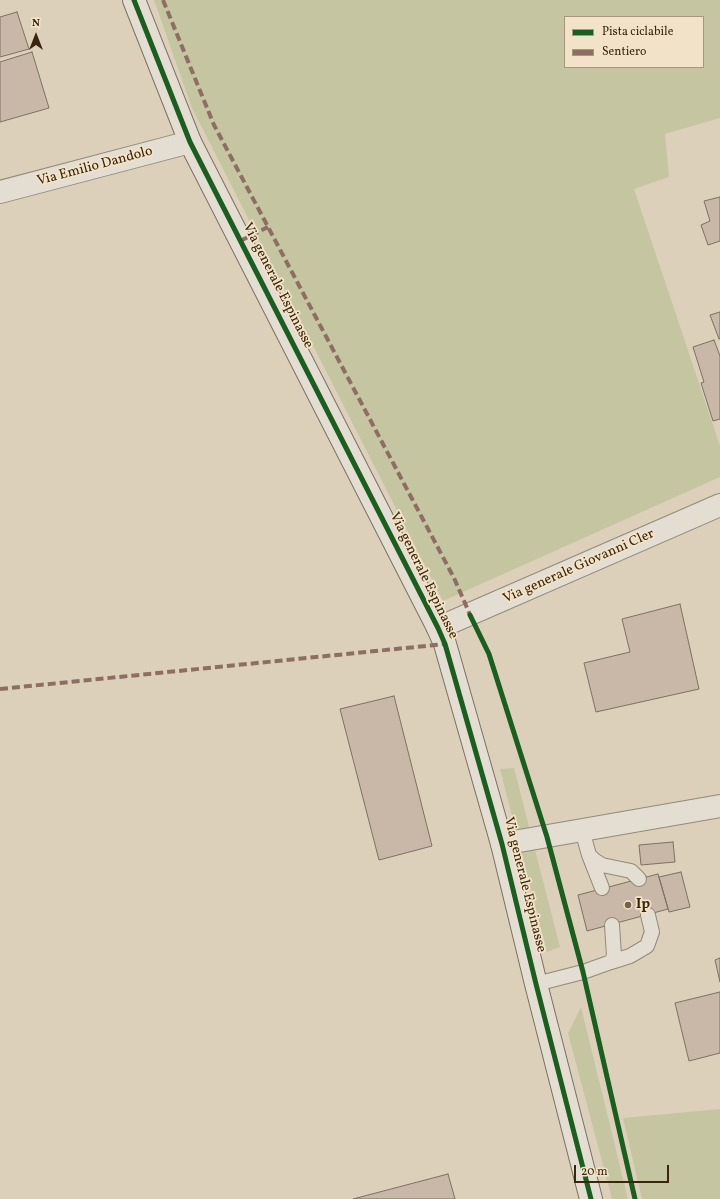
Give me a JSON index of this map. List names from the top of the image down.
{
  "streets": {
    "street": ["Via Emilio Dandolo", "Via generale Espinasse", "Via generale Giovanni Cler"]
  },
  "crossings": [
    ["Via Emilio Dandolo", "Via generale Espinasse"],
    ["Via generale Espinasse", "Via generale Giovanni Cler"]
  ],
  "places": ["Ip"],
  "legend": ["Pista ciclabile", "Sentiero"],
  "scale_bar": "20 m",
  "north": "top"
}
